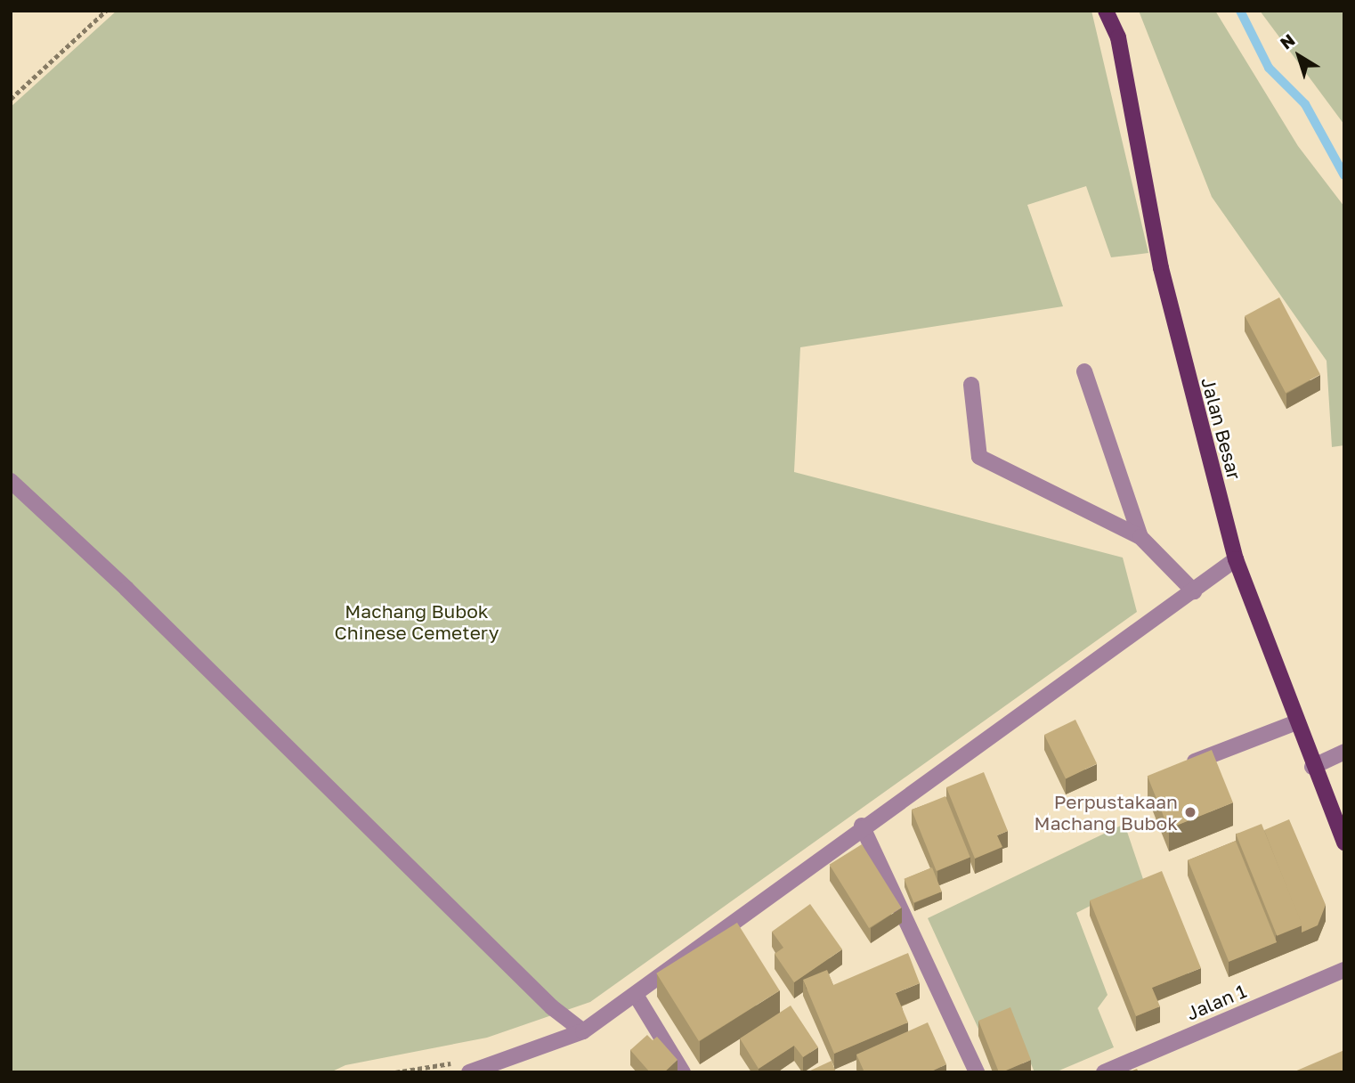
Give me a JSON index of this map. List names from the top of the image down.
{
  "streets": {
    "main road": ["Jalan Besar"],
    "street": ["Jalan 1"]
  },
  "parks": ["Machang Bubok Chinese Cemetery"],
  "places": ["Perpustakaan Machang Bubok"],
  "north": "top left"
}
